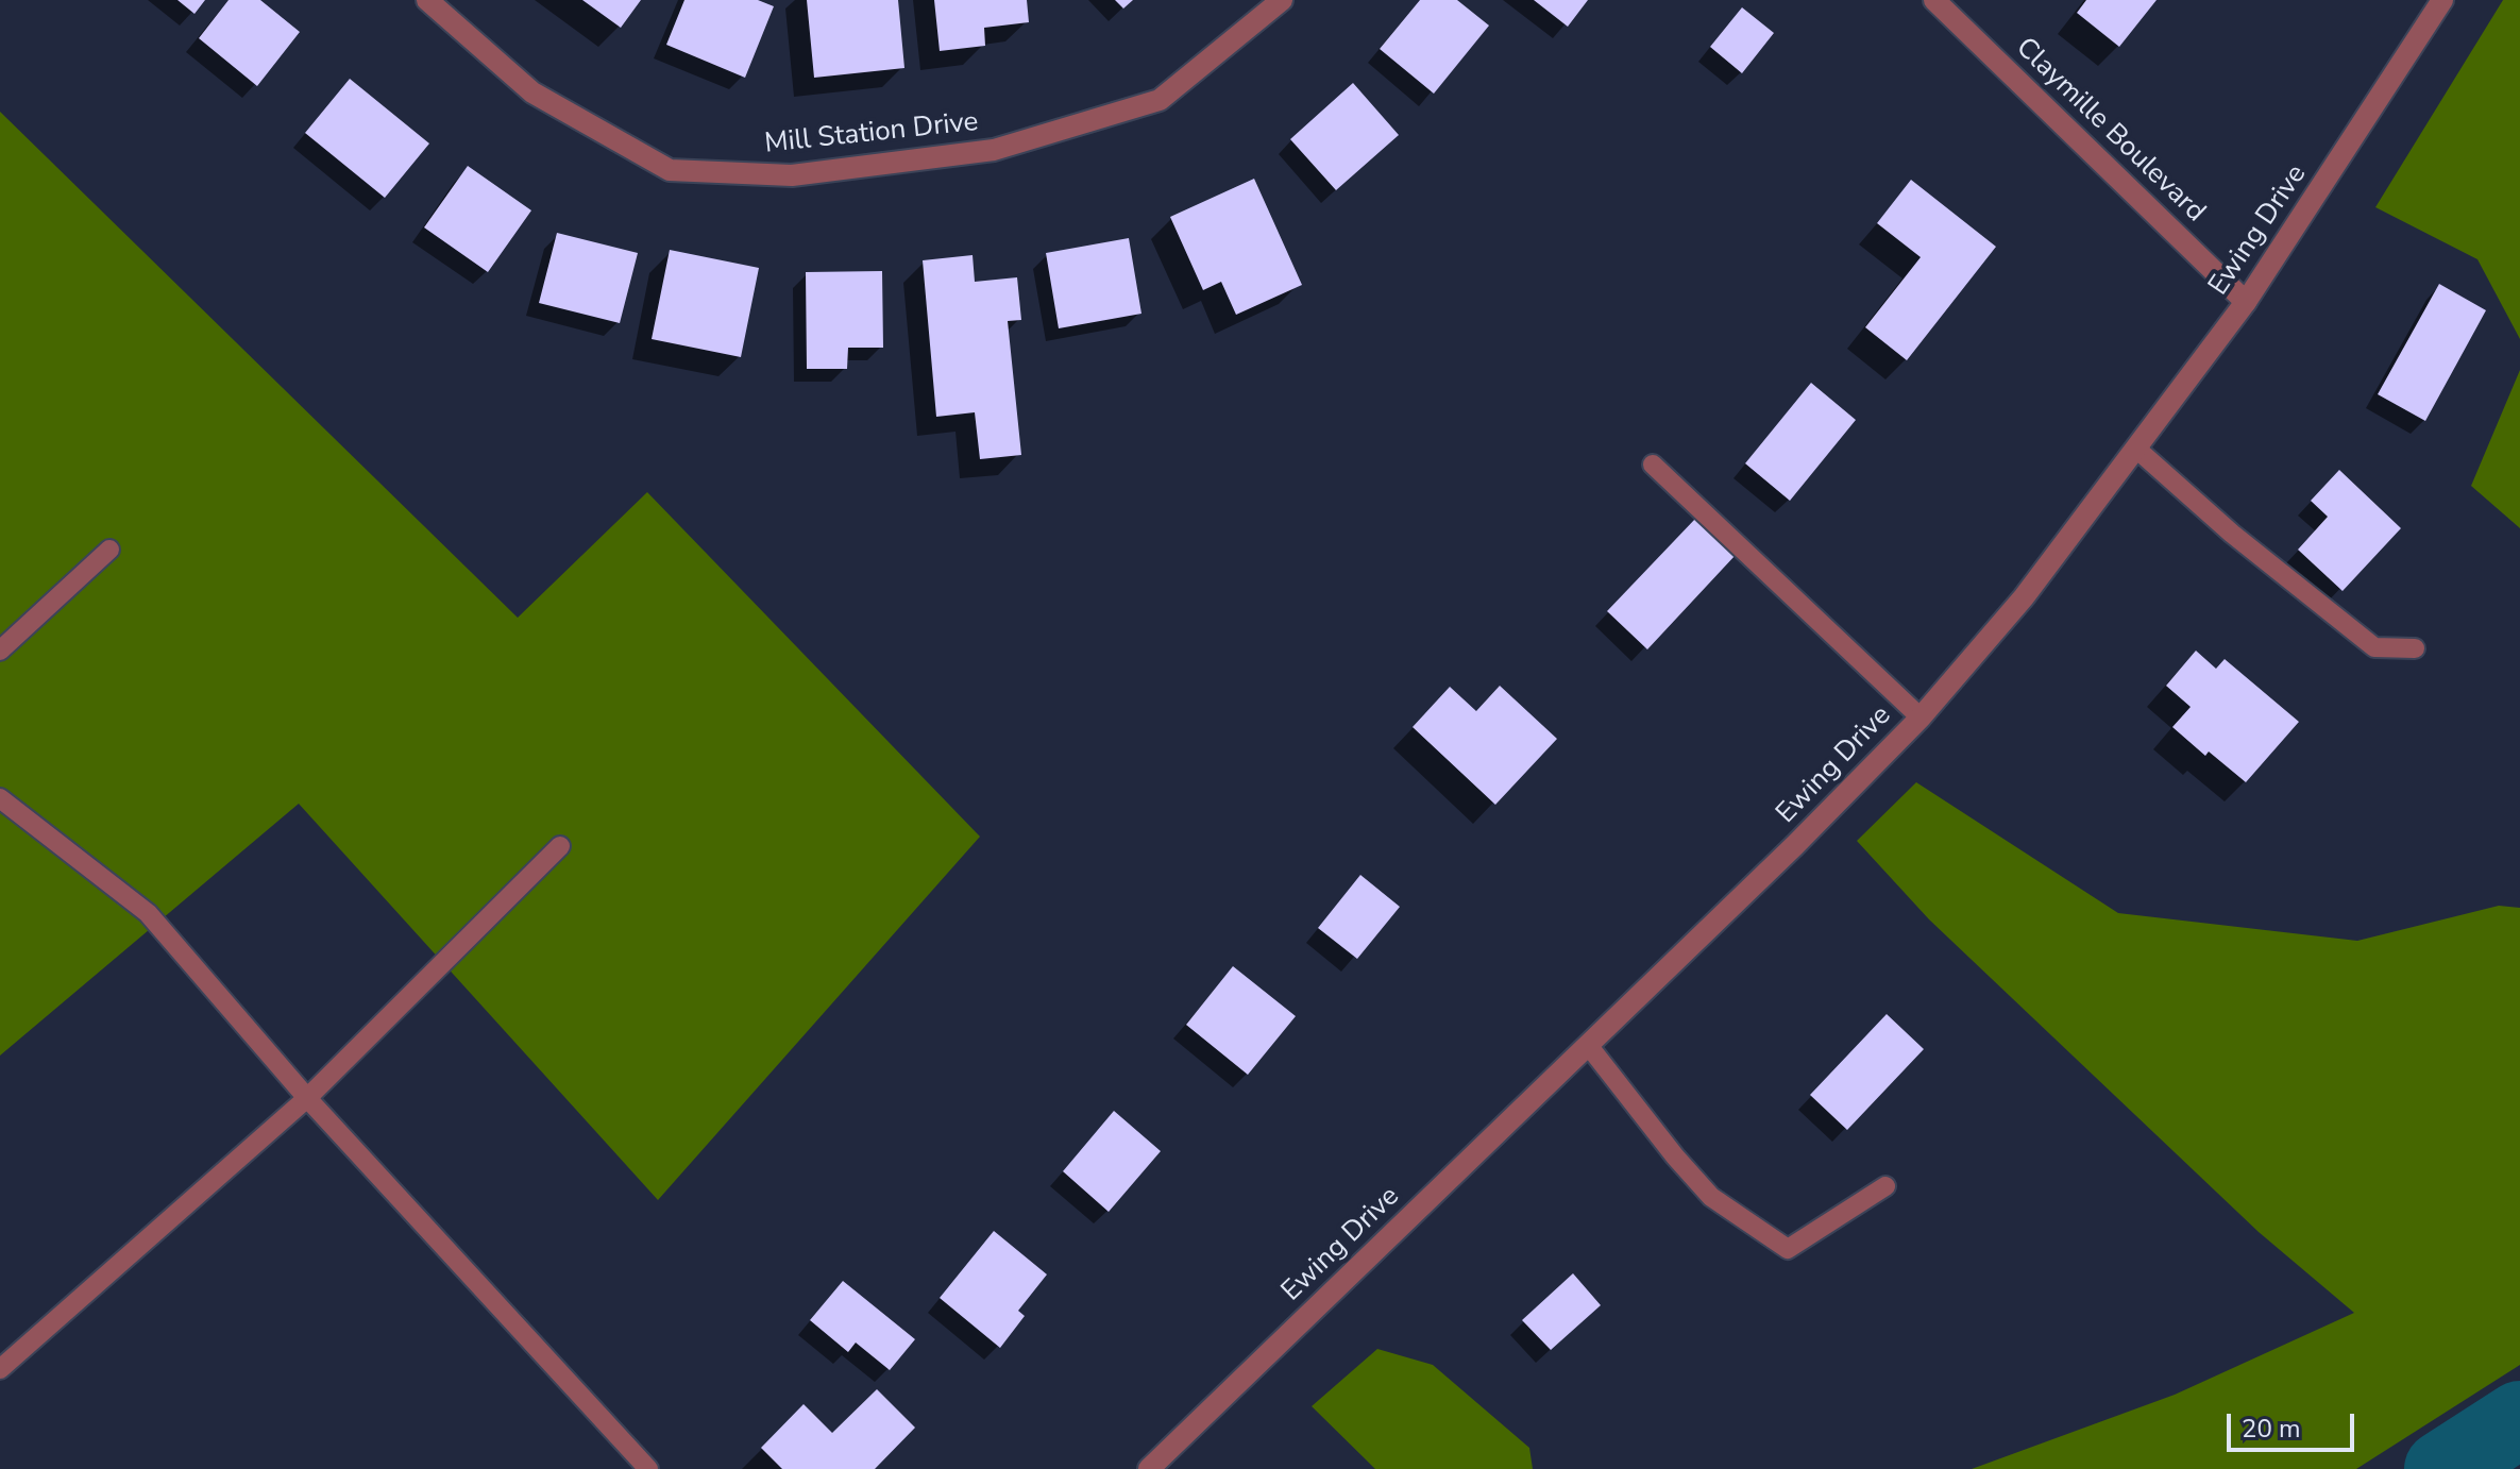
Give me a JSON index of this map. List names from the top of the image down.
{
  "streets": {
    "street": ["Claymille Boulevard", "Mill Station Drive", "Ewing Drive"]
  },
  "crossings": [
    ["Claymille Boulevard", "Ewing Drive"]
  ],
  "scale_bar": "20 m"
}
